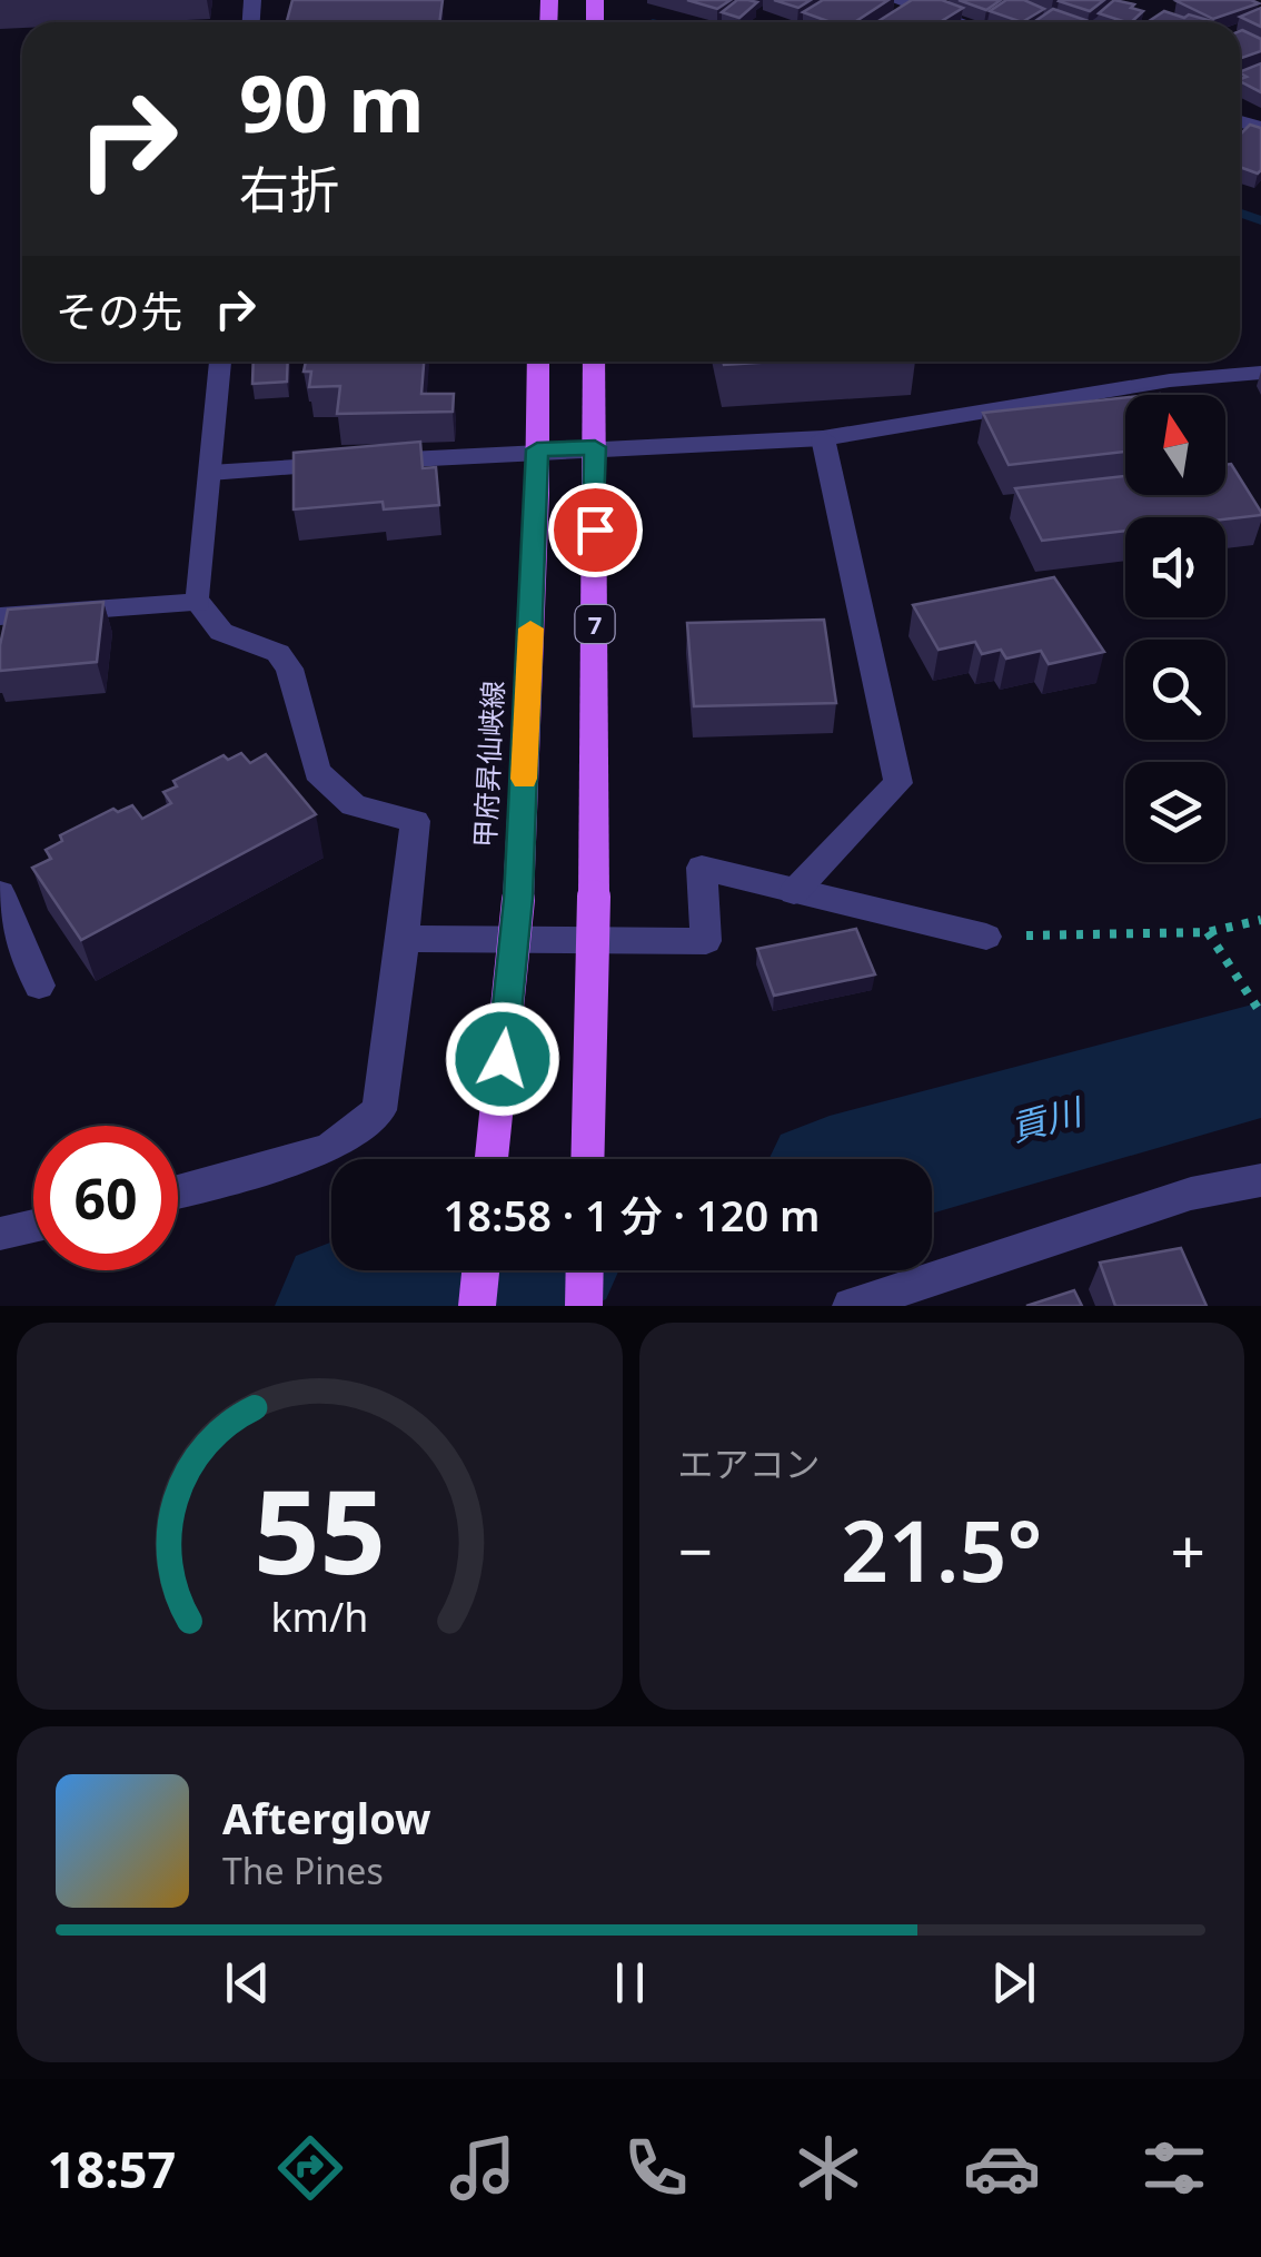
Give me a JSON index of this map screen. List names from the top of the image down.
{
  "streets": {
    "main road": ["7", "甲府昇仙峡線"]
  },
  "water": ["貢川"],
  "north": "top",
  "page": {
    "turn": ["90 m", "右折"],
    "then": "その先",
    "limit": "60",
    "trip": "18:58 · 1 分 · 120 m",
    "tile": "エアコン",
    "heat": ["−", "21.5°", "+"],
    "song": ["Afterglow", "The Pines"],
    "tabs": "18:57",
    "gauge": ["55", "km/h"]
  }
}
